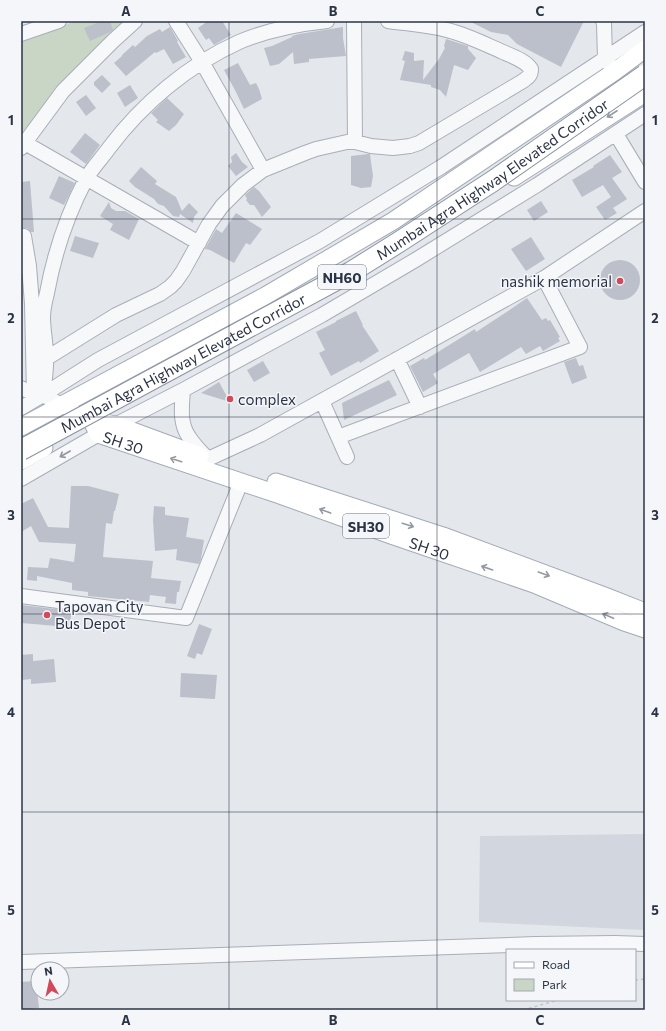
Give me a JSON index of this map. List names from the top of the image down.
{
  "streets": {
    "highway": ["Mumbai Agra Highway Elevated Corridor", "NH60"],
    "main road": ["SH 30", "SH30"]
  },
  "places": ["nashik memorial", "complex", "Tapovan City Bus Depot"],
  "legend": ["Road", "Park"],
  "north": "top",
  "grid": {
    "columns": ["A", "B", "C"],
    "rows": [
      "1",
      "2",
      "3",
      "4",
      "5"
    ]
  }
}
